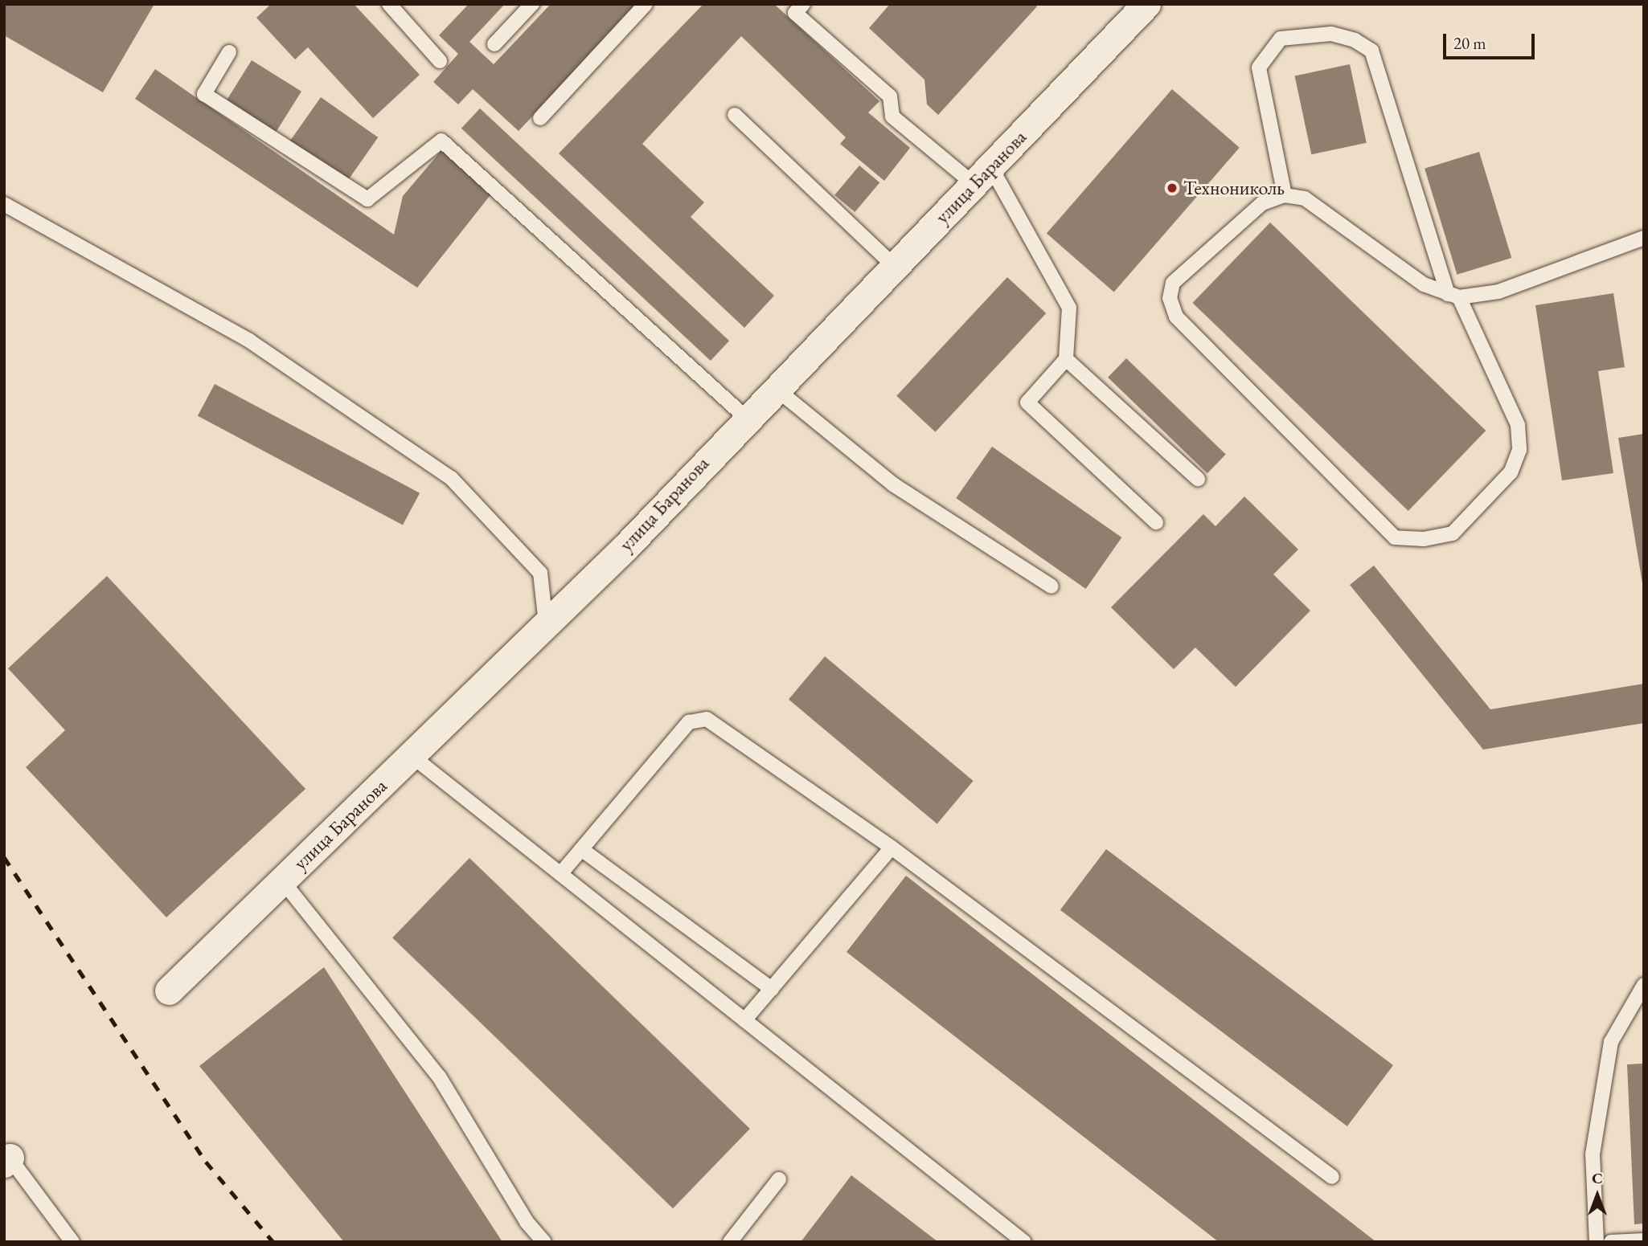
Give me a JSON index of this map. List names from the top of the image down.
{
  "streets": {
    "street": ["улица Баранова"]
  },
  "places": ["Технониколь"],
  "scale_bar": "20 m",
  "north": "top"
}
